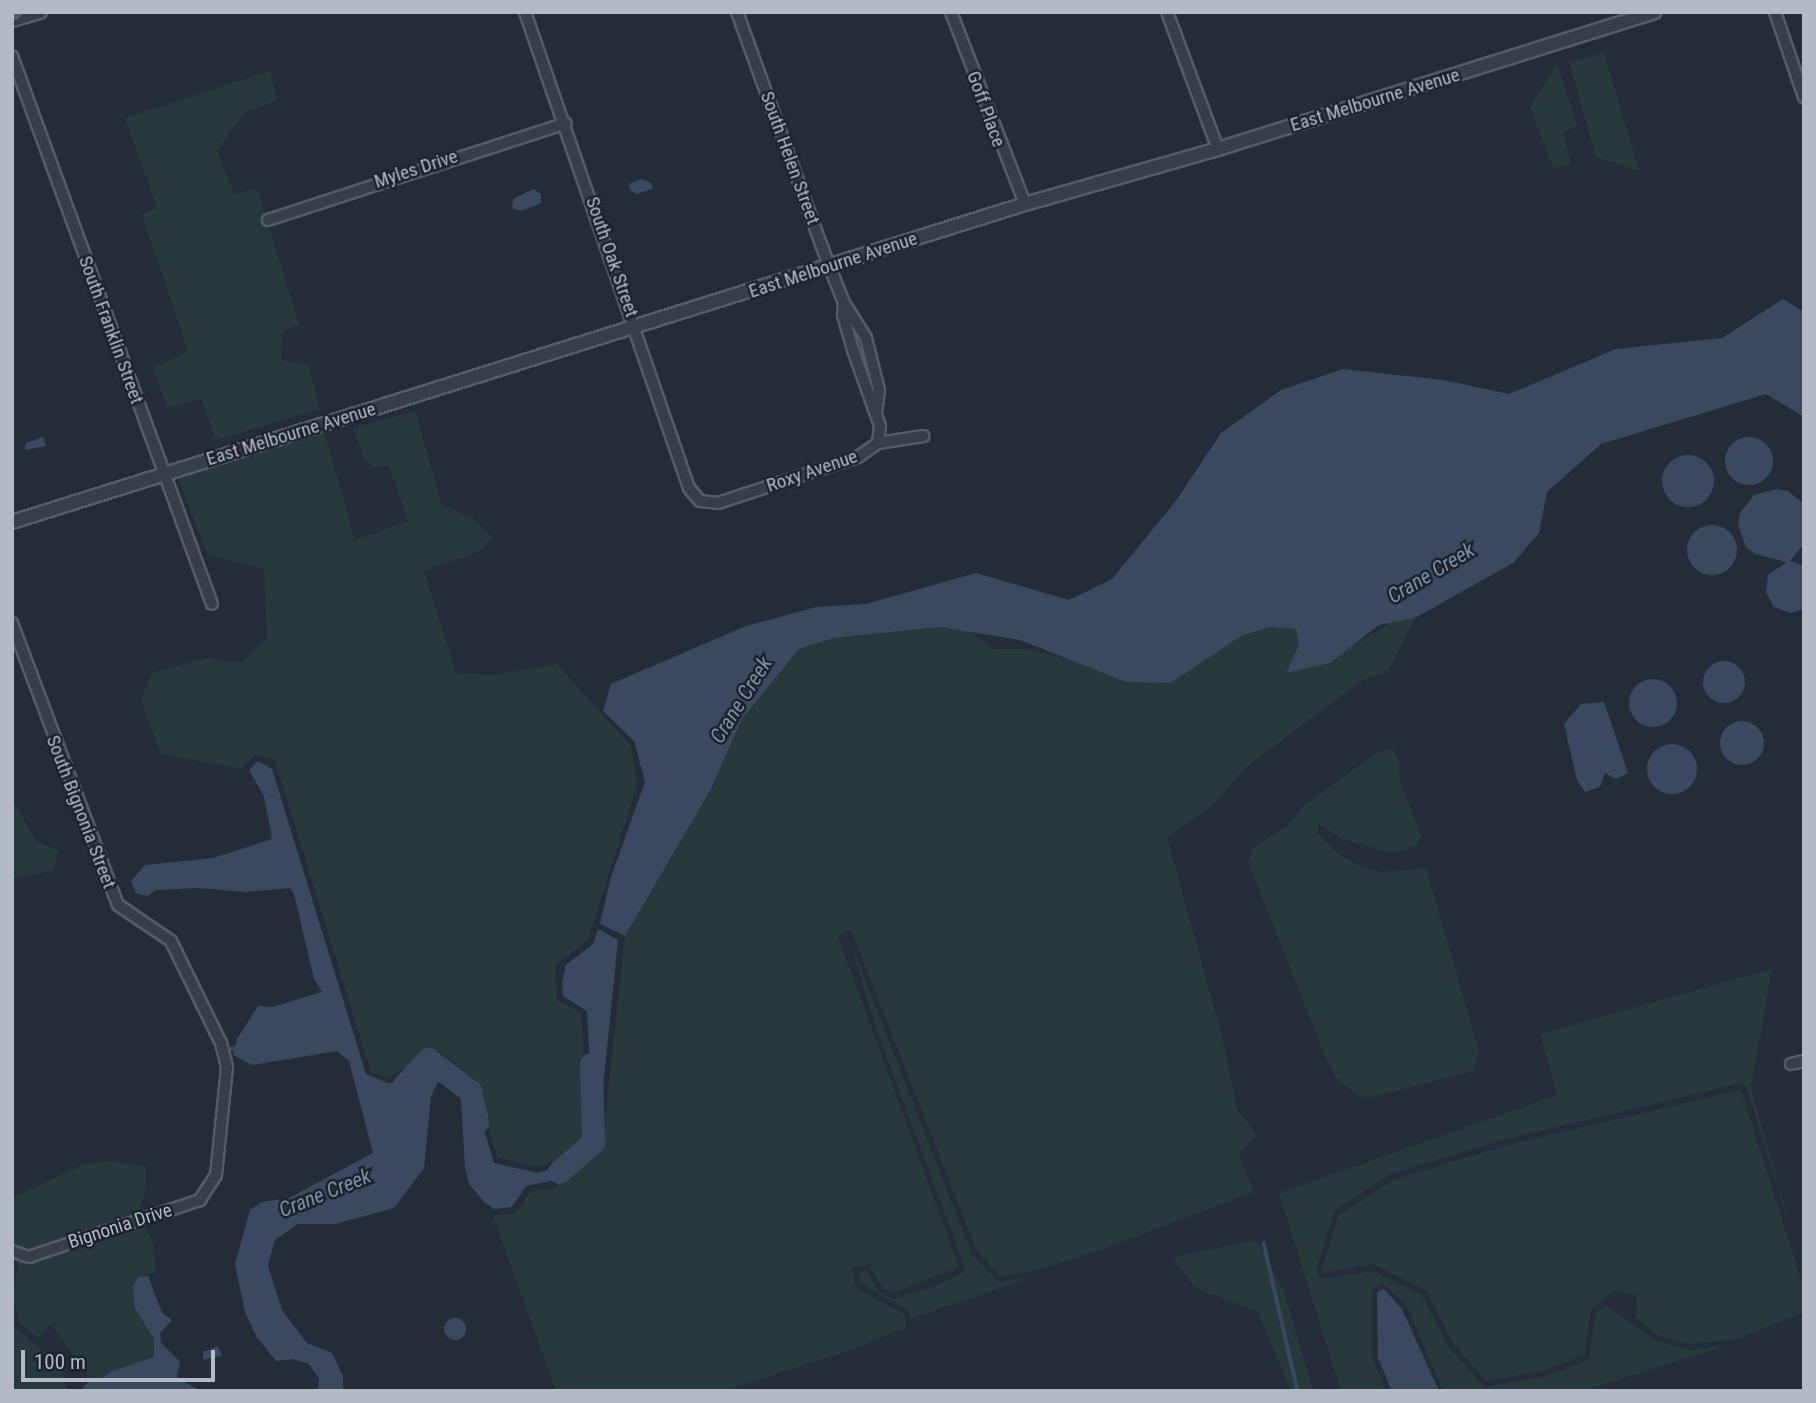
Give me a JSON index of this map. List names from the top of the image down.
{
  "streets": {
    "street": [
      "East Melbourne Avenue",
      "Goff Place",
      "South Helen Street",
      "Myles Drive",
      "South Oak Street",
      "South Franklin Street",
      "Roxy Avenue",
      "South Bignonia Street",
      "Bignonia Drive"
    ]
  },
  "crossings": [
    ["East Melbourne Avenue", "Goff Place"],
    ["East Melbourne Avenue", "South Helen Street"],
    ["East Melbourne Avenue", "South Oak Street"],
    ["East Melbourne Avenue", "South Franklin Street"],
    ["South Helen Street", "Roxy Avenue"],
    ["Myles Drive", "South Oak Street"],
    ["South Oak Street", "Roxy Avenue"],
    ["South Bignonia Street", "Bignonia Drive"]
  ],
  "water": ["Crane Creek"],
  "scale_bar": "100 m"
}
